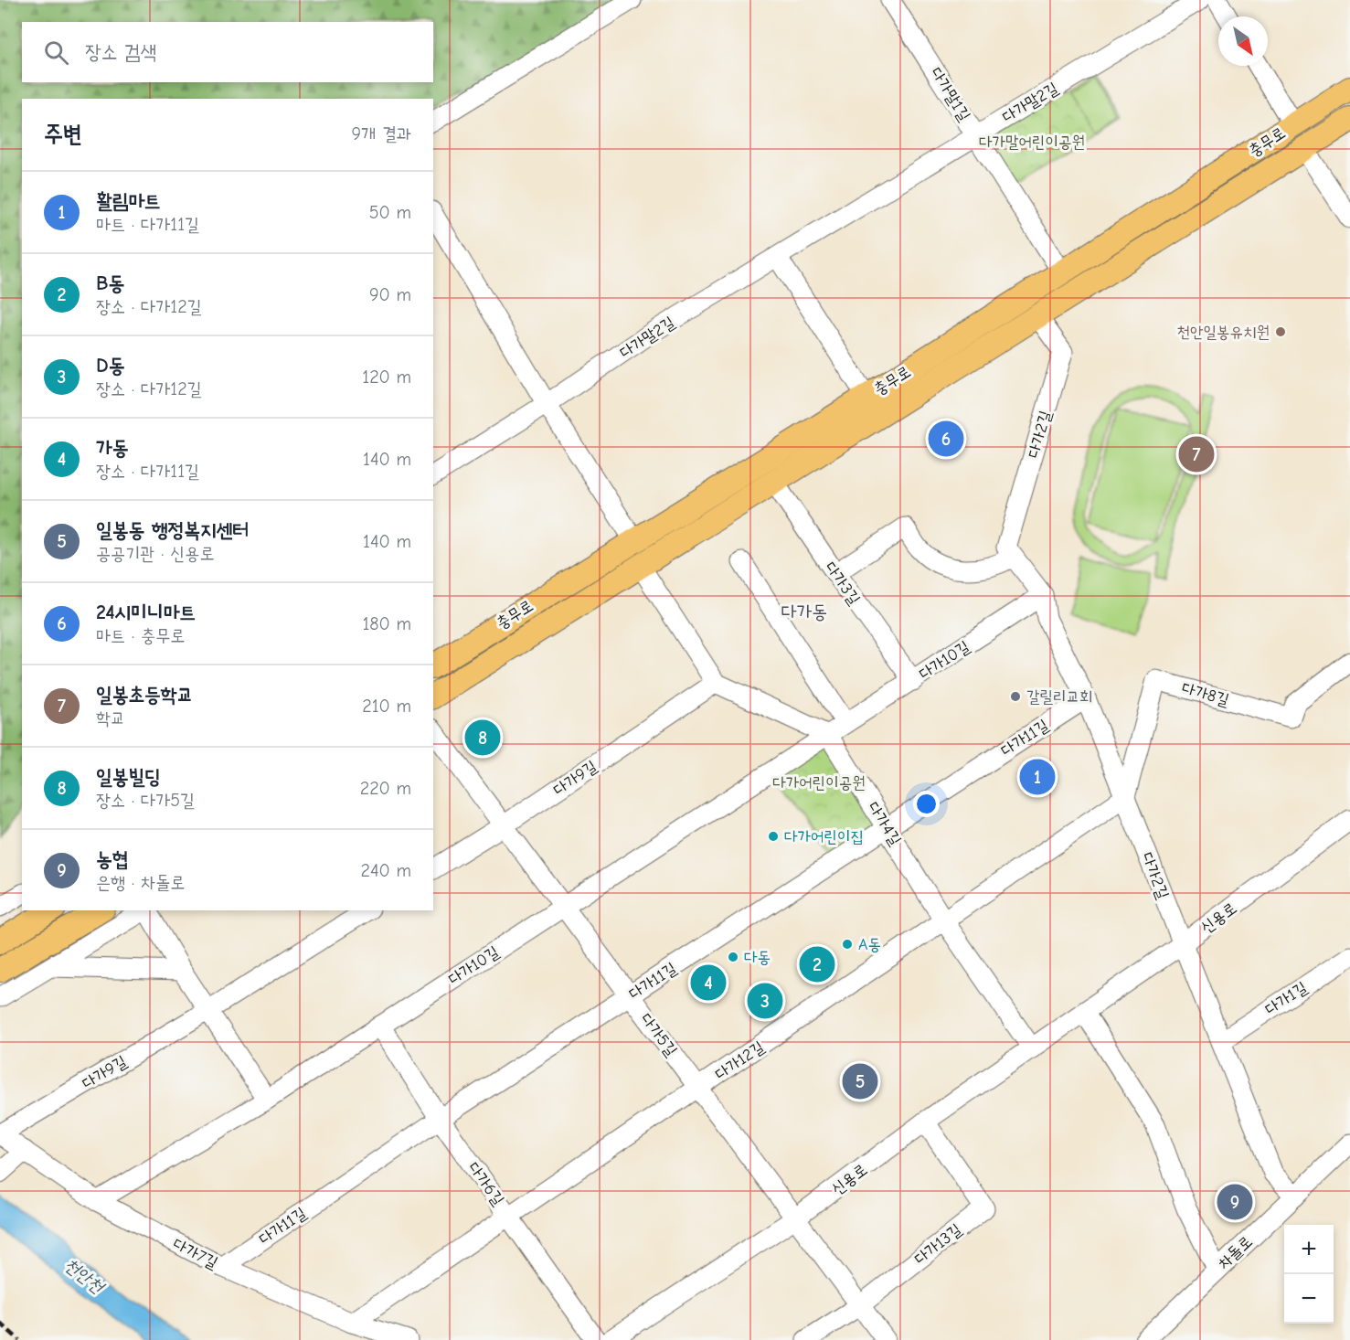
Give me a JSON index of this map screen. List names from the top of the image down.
{
  "streets": {
    "main road": ["충무로"],
    "street": [
      "다가말1길",
      "다가말2길",
      "다가2길",
      "다가3길",
      "다가10길",
      "다가8길",
      "다가11길",
      "다가9길",
      "다가4길",
      "신용로",
      "다가1길",
      "다가5길",
      "다가12길",
      "다가6길",
      "다가13길",
      "차돌로",
      "다가7길"
    ]
  },
  "crossings": [
    ["다가말1길", "다가말2길"],
    ["다가말1길", "충무로"],
    ["충무로", "다가2길"],
    ["충무로", "다가3길"],
    ["다가2길", "다가10길"],
    ["다가2길", "다가8길"],
    ["다가2길", "다가11길"],
    ["다가2길", "신용로"],
    ["다가2길", "다가1길"],
    ["다가2길", "다가12길"],
    ["다가2길", "차돌로"],
    ["다가3길", "다가10길"],
    ["다가10길", "다가4길"],
    ["다가10길", "다가5길"],
    ["다가10길", "다가6길"],
    ["다가10길", "다가7길"],
    ["다가8길", "다가12길"],
    ["다가11길", "다가4길"],
    ["다가11길", "다가5길"],
    ["다가11길", "다가6길"],
    ["다가11길", "다가7길"],
    ["다가9길", "다가5길"],
    ["다가9길", "다가7길"],
    ["다가4길", "신용로"],
    ["다가4길", "다가12길"],
    ["신용로", "다가5길"],
    ["신용로", "다가13길"],
    ["다가5길", "다가12길"],
    ["다가5길", "다가13길"],
    ["다가12길", "다가6길"],
    ["다가12길", "다가7길"]
  ],
  "districts": ["다가동"],
  "water": ["천안천"],
  "parks": ["다가말어린이공원", "다가어린이공원"],
  "places": [
    "천안일봉유치원",
    "갈릴리교회",
    "다가어린이집",
    "A동",
    "다동"
  ],
  "north": "bottom right",
  "page": {
    "search": "장소 검색",
    "heading": ["주변", "9개 결과"],
    "list": [
      {
        "mark": "1",
        "name": "활림마트",
        "note": "마트 · 다가11길",
        "value": "50 m"
      },
      {
        "mark": "2",
        "name": "B동",
        "note": "장소 · 다가12길",
        "value": "90 m"
      },
      {
        "mark": "3",
        "name": "D동",
        "note": "장소 · 다가12길",
        "value": "120 m"
      },
      {
        "mark": "4",
        "name": "가동",
        "note": "장소 · 다가11길",
        "value": "140 m"
      },
      {
        "mark": "5",
        "name": "일봉동 행정복지센터",
        "note": "공공기관 · 신용로",
        "value": "140 m"
      },
      {
        "mark": "6",
        "name": "24시미니마트",
        "note": "마트 · 충무로",
        "value": "180 m"
      },
      {
        "mark": "7",
        "name": "일봉초등학교",
        "note": "학교",
        "value": "210 m"
      },
      {
        "mark": "8",
        "name": "일봉빌딩",
        "note": "장소 · 다가5길",
        "value": "220 m"
      },
      {
        "mark": "9",
        "name": "농협",
        "note": "은행 · 차돌로",
        "value": "240 m"
      }
    ],
    "pins": [
      "6",
      "7",
      "8",
      "1",
      "2",
      "4",
      "3",
      "5",
      "9"
    ],
    "map_buttons": ["+", "−"]
  }
}
